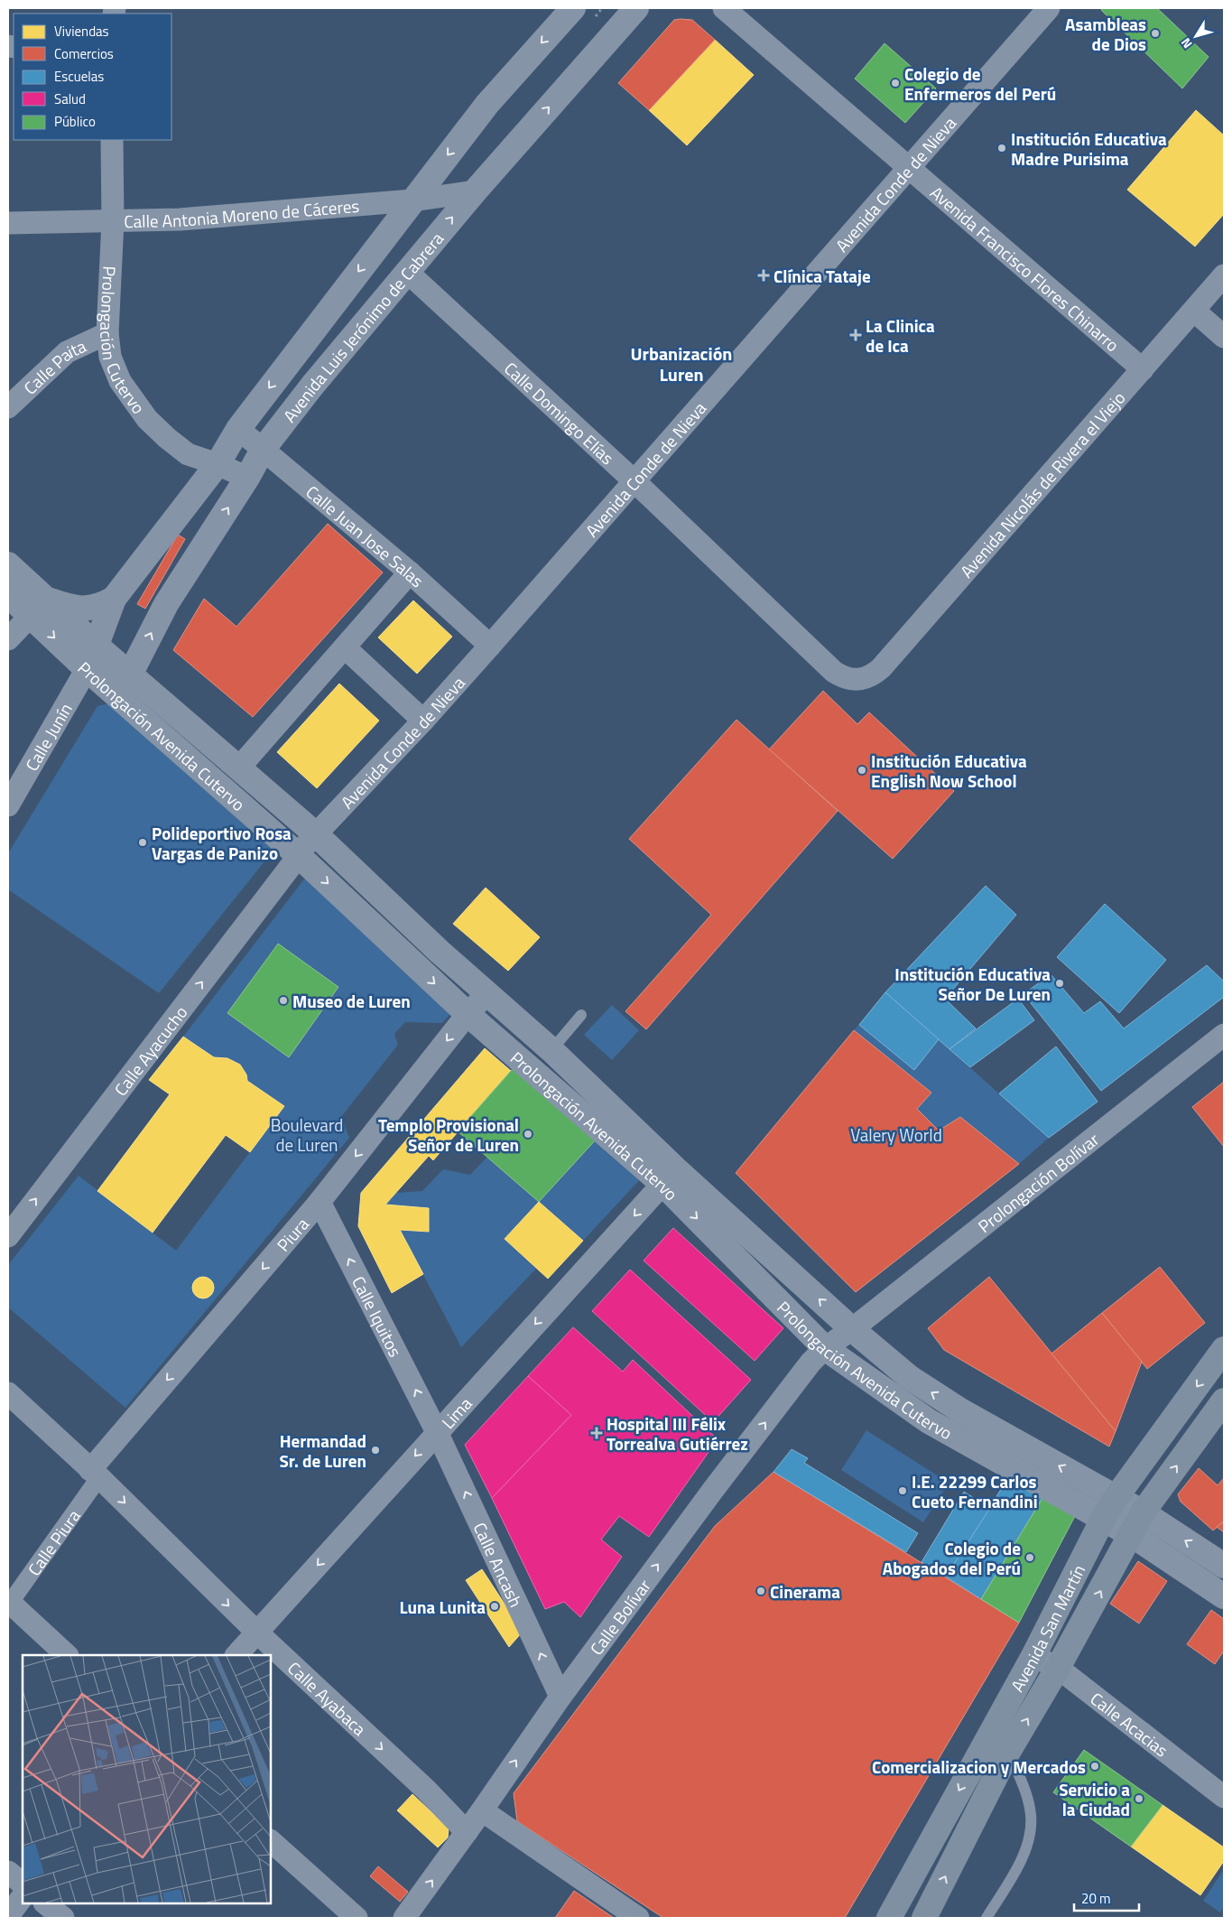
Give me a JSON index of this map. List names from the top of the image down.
{
  "streets": {
    "main road": ["Avenida San Martín"],
    "street": [
      "Avenida Conde de Nieva",
      "Calle Antonia Moreno de Cáceres",
      "Avenida Francisco Flores Chinarro",
      "Avenida Luis Jerónimo de Cabrera",
      "Prolongación Cutervo",
      "Calle Paita",
      "Calle Domingo Elías",
      "Avenida Nicolás de Rivera el Viejo",
      "Calle Juan Jose Salas",
      "Prolongación Avenida Cutervo",
      "Calle Junín",
      "Calle Ayacucho",
      "Prolongación Bolívar",
      "Piura",
      "Calle Iquitos",
      "Lima",
      "Calle Piura",
      "Calle Ancash",
      "Calle Bolívar",
      "Calle Ayabaca",
      "Calle Acacias"
    ]
  },
  "crossings": [
    ["Avenida Conde de Nieva", "Avenida Francisco Flores Chinarro"],
    ["Avenida Conde de Nieva", "Calle Domingo Elías"],
    ["Avenida Conde de Nieva", "Calle Juan Jose Salas"],
    ["Avenida Conde de Nieva", "Prolongación Avenida Cutervo"],
    ["Avenida Conde de Nieva", "Calle Ayacucho"],
    ["Calle Antonia Moreno de Cáceres", "Avenida Luis Jerónimo de Cabrera"],
    ["Calle Antonia Moreno de Cáceres", "Prolongación Cutervo"],
    ["Avenida Francisco Flores Chinarro", "Avenida Nicolás de Rivera el Viejo"],
    ["Avenida Luis Jerónimo de Cabrera", "Prolongación Cutervo"],
    ["Avenida Luis Jerónimo de Cabrera", "Calle Domingo Elías"],
    ["Avenida Luis Jerónimo de Cabrera", "Calle Juan Jose Salas"],
    ["Avenida Luis Jerónimo de Cabrera", "Prolongación Avenida Cutervo"],
    ["Avenida Luis Jerónimo de Cabrera", "Calle Junín"],
    ["Prolongación Cutervo", "Calle Paita"],
    ["Calle Domingo Elías", "Avenida Nicolás de Rivera el Viejo"],
    ["Prolongación Avenida Cutervo", "Calle Junín"],
    ["Prolongación Avenida Cutervo", "Calle Ayacucho"],
    ["Prolongación Avenida Cutervo", "Prolongación Bolívar"],
    ["Prolongación Avenida Cutervo", "Piura"],
    ["Prolongación Avenida Cutervo", "Lima"],
    ["Prolongación Avenida Cutervo", "Calle Bolívar"],
    ["Prolongación Avenida Cutervo", "Avenida San Martín"],
    ["Prolongación Bolívar", "Calle Bolívar"],
    ["Piura", "Calle Iquitos"],
    ["Piura", "Calle Piura"],
    ["Piura", "Calle Ayabaca"],
    ["Calle Iquitos", "Lima"],
    ["Calle Iquitos", "Calle Ancash"],
    ["Lima", "Calle Ancash"],
    ["Lima", "Calle Ayabaca"],
    ["Calle Piura", "Calle Ayabaca"],
    ["Calle Ancash", "Calle Bolívar"],
    ["Calle Bolívar", "Calle Ayabaca"],
    ["Avenida San Martín", "Calle Acacias"]
  ],
  "one_way": [
    "Calle Ayacucho",
    "Piura",
    "Calle Iquitos",
    "Lima",
    "Calle Ancash",
    "Calle Bolívar"
  ],
  "districts": ["Urbanización Luren"],
  "parks": ["Boulevard de Luren", "Valery World"],
  "places": {
    "other": [
      "Asambleas de Dios",
      "Colegio de Enfermeros del Perú",
      "Institución Educativa Madre Purisima",
      "Institución Educativa English Now School",
      "Polideportivo Rosa Vargas de Panizo",
      "Institución Educativa Señor De Luren",
      "Museo de Luren",
      "Templo Provisional Señor de Luren",
      "Hermandad Sr. de Luren",
      "I.E. 22299 Carlos Cueto Fernandini",
      "Colegio de Abogados del Perú",
      "Cinerama",
      "Luna Lunita",
      "Comercializacion y Mercados",
      "Servicio a la Ciudad"
    ],
    "health": ["Clínica Tataje", "La Clinica de Ica", "Hospital III Félix Torrealva Gutiérrez"]
  },
  "legend": [
    "Viviendas",
    "Comercios",
    "Escuelas",
    "Salud",
    "Público"
  ],
  "scale_bar": "20 m",
  "north": "bottom left"
}
